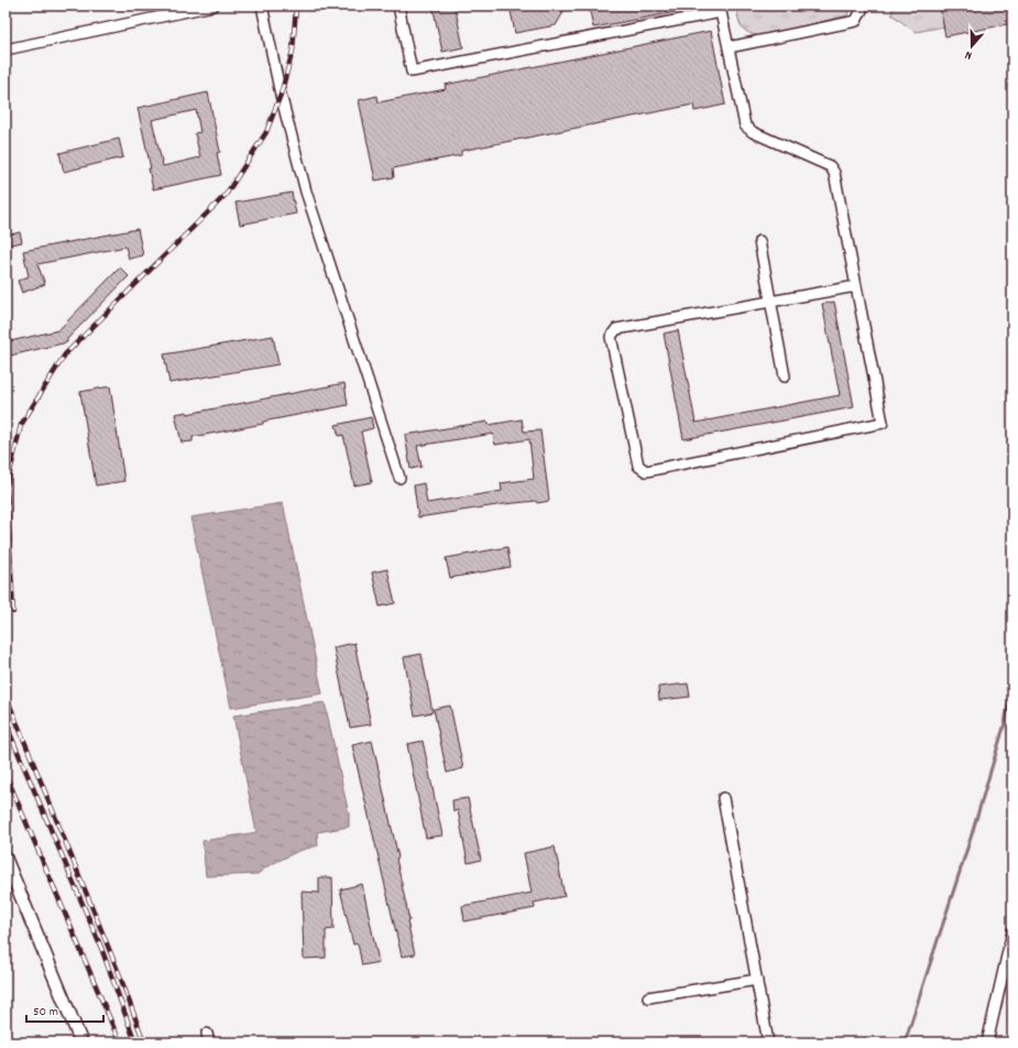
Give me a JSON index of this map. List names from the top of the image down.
{
  "scale_bar": "50 m",
  "north": "bottom"
}
